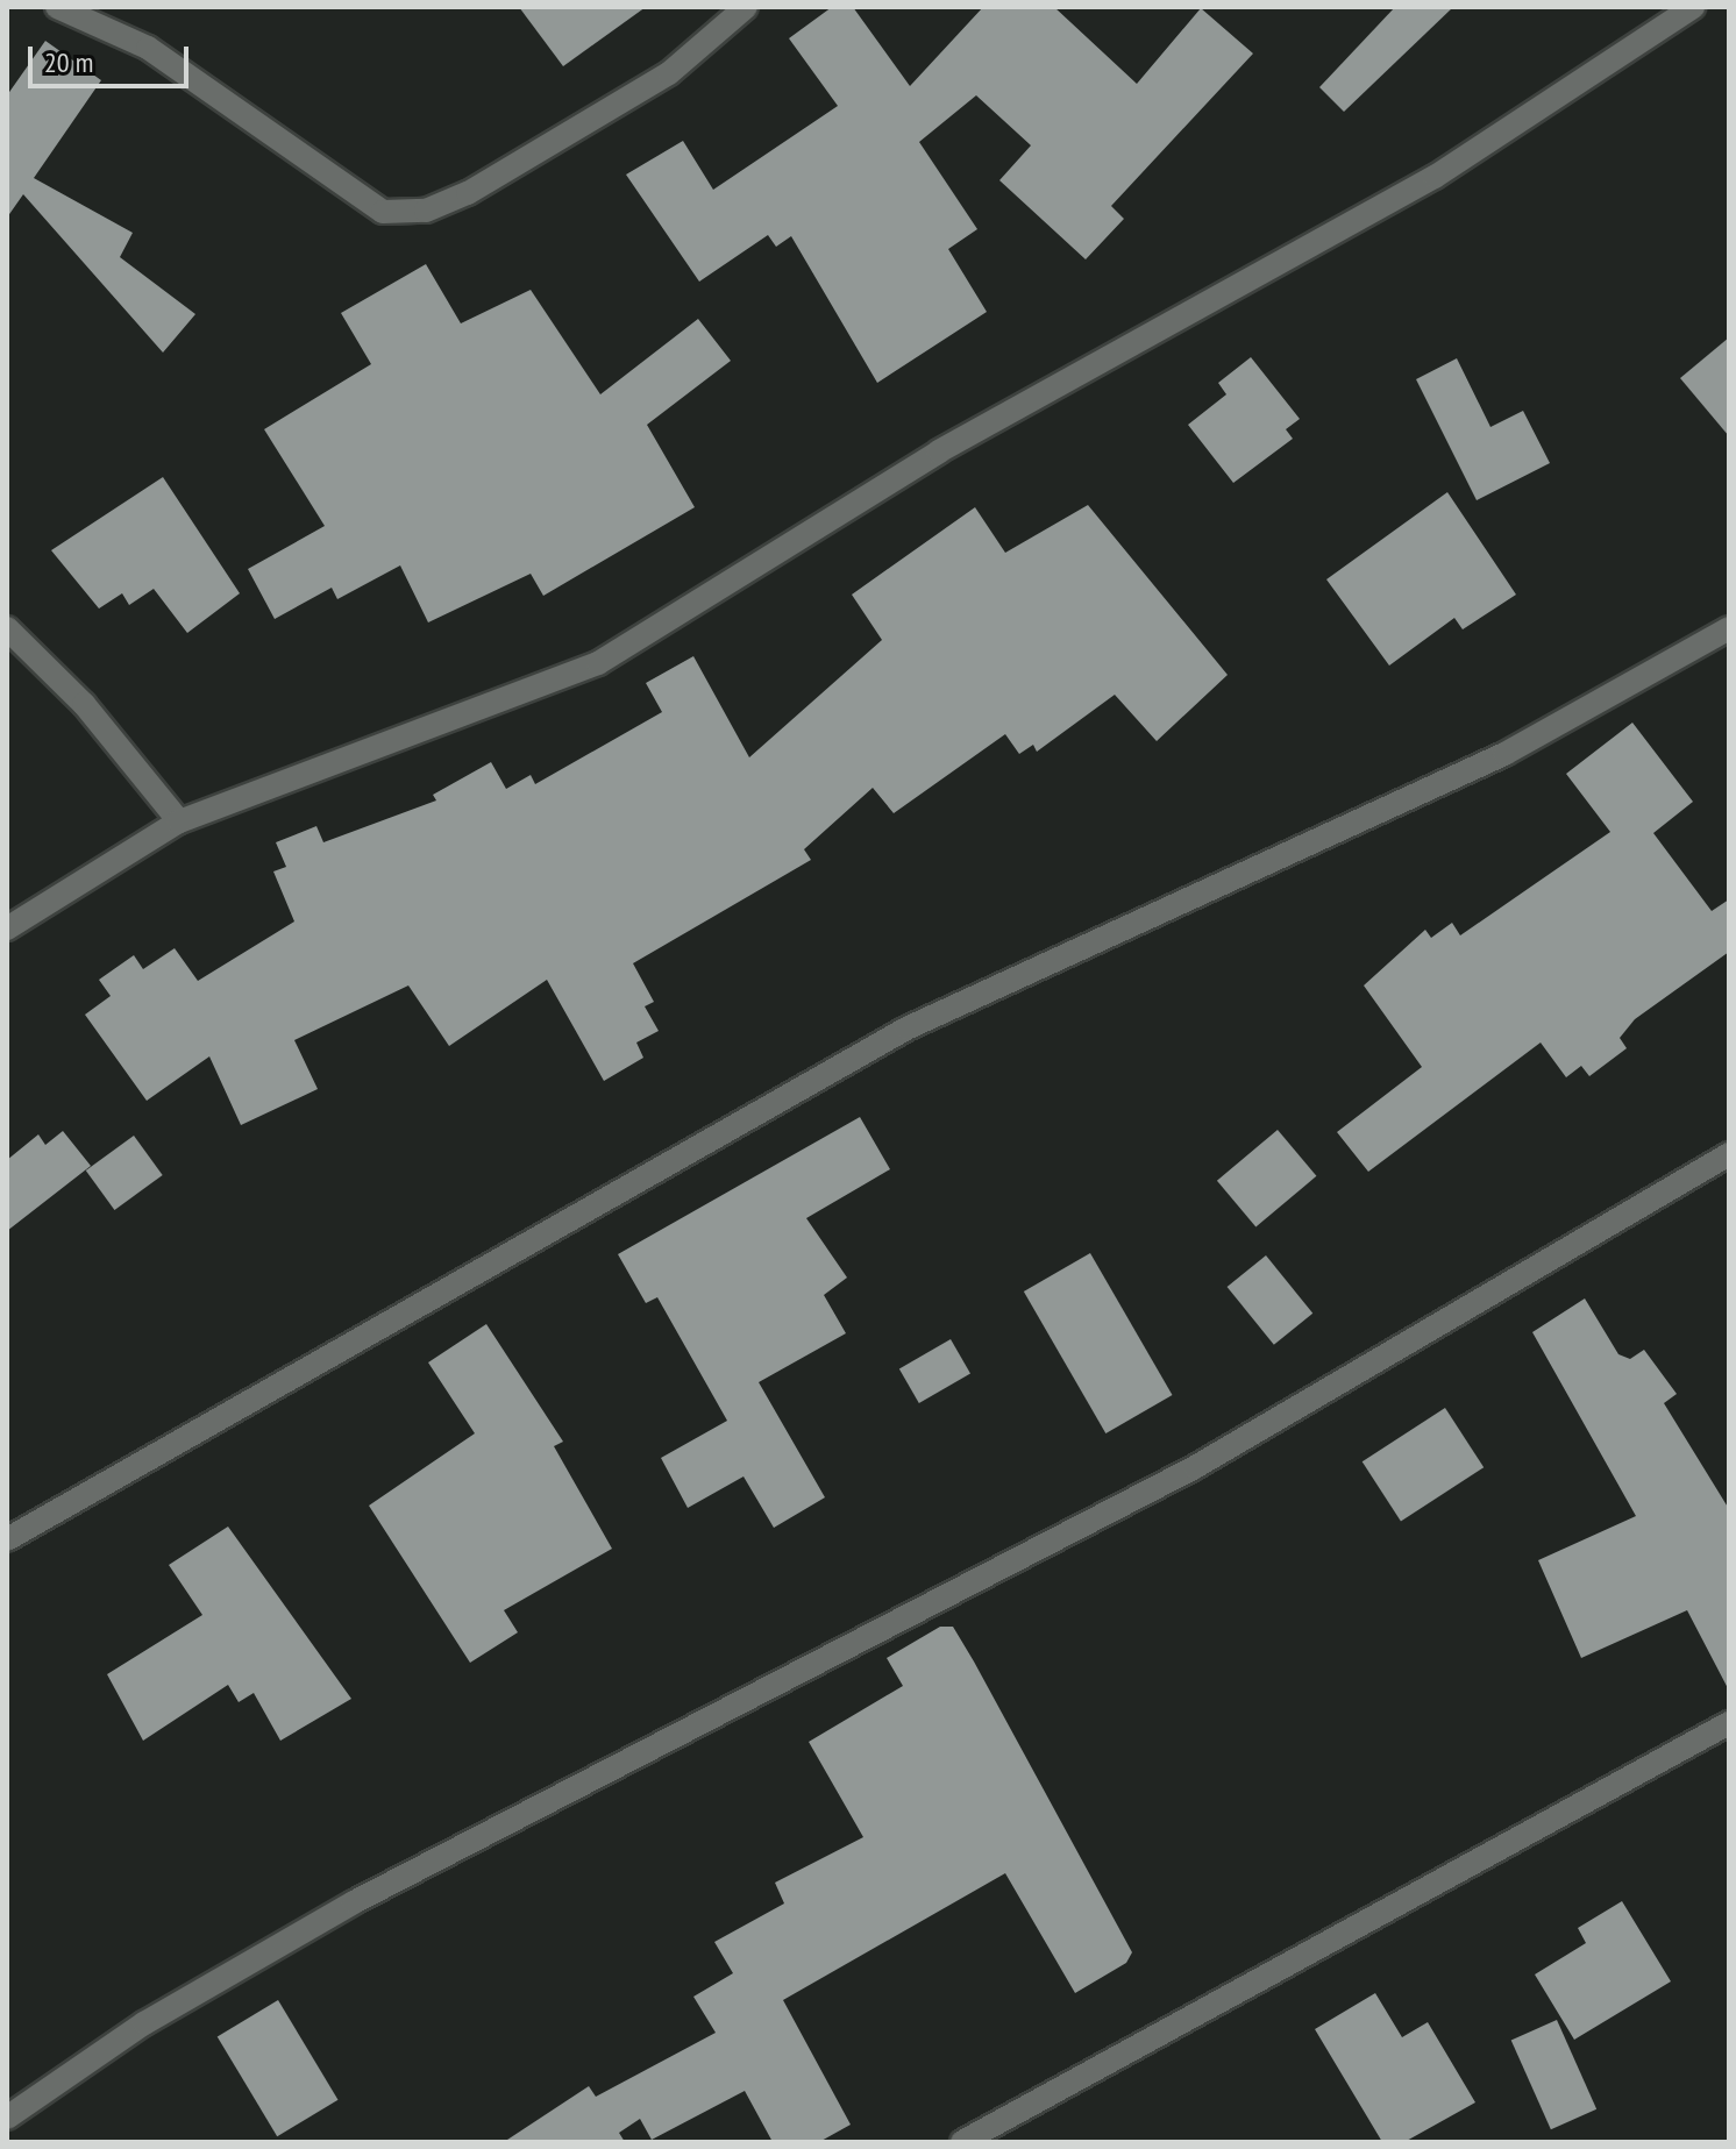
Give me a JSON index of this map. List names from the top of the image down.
{
  "scale_bar": "20 m"
}
